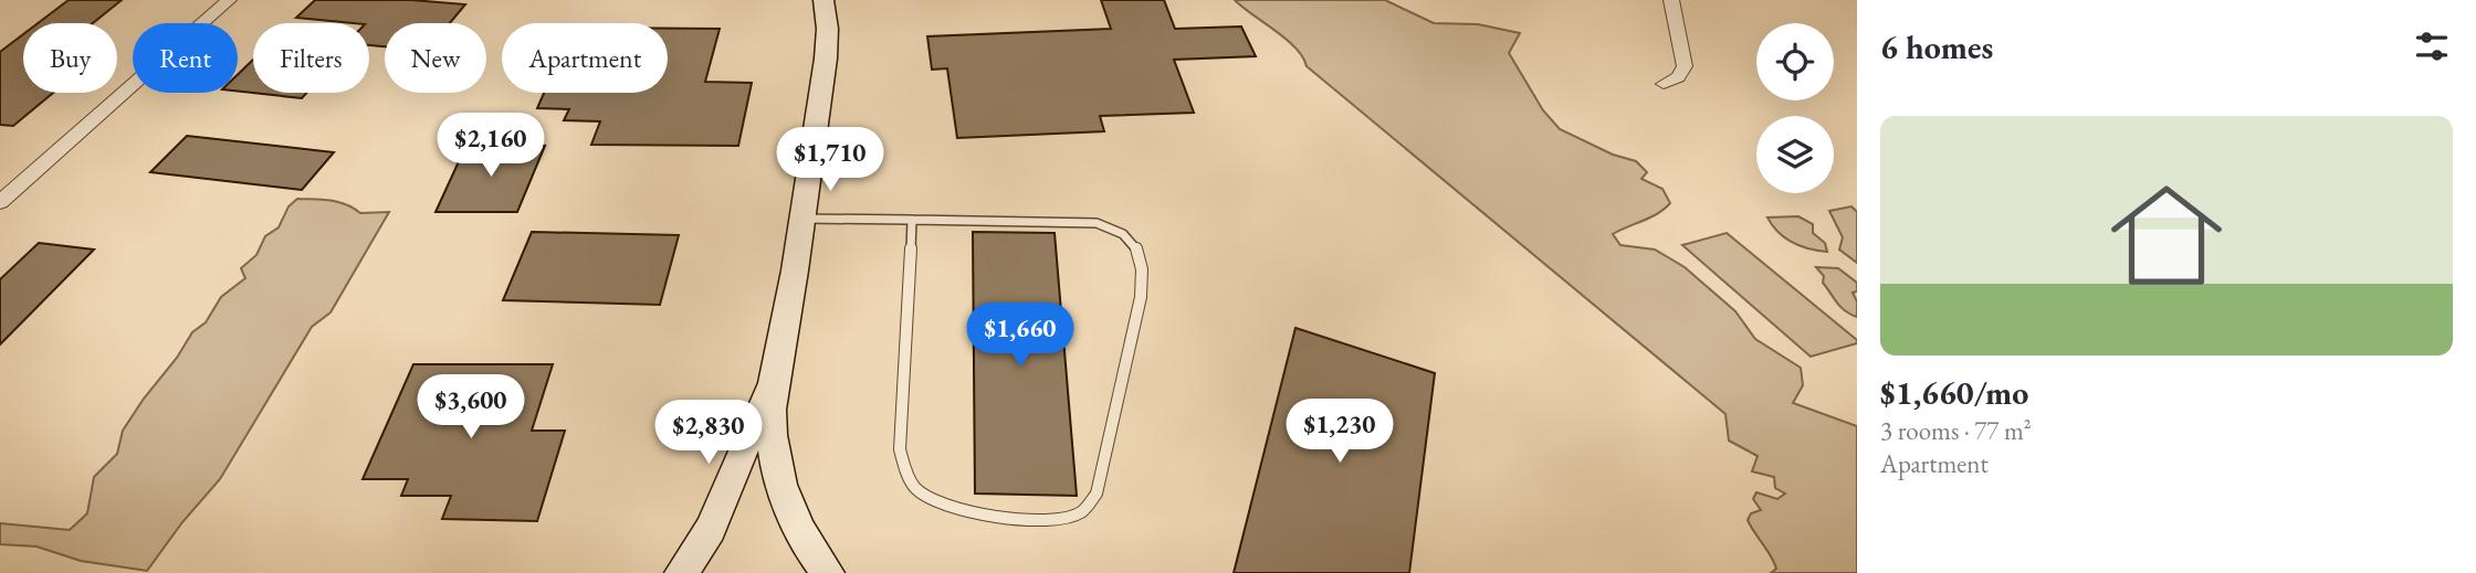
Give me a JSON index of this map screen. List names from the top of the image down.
{
  "page": {
    "heading": "6 homes",
    "chip": [
      "Buy",
      "Rent",
      "Filters",
      "New",
      "Apartment"
    ],
    "list": [
      {
        "name": "$1,660/mo",
        "note": "3 rooms · 77 m² · Apartment"
      }
    ],
    "price": [
      "$2,160",
      "$1,710",
      "$1,660",
      "$3,600",
      "$1,230",
      "$2,830"
    ]
  }
}
